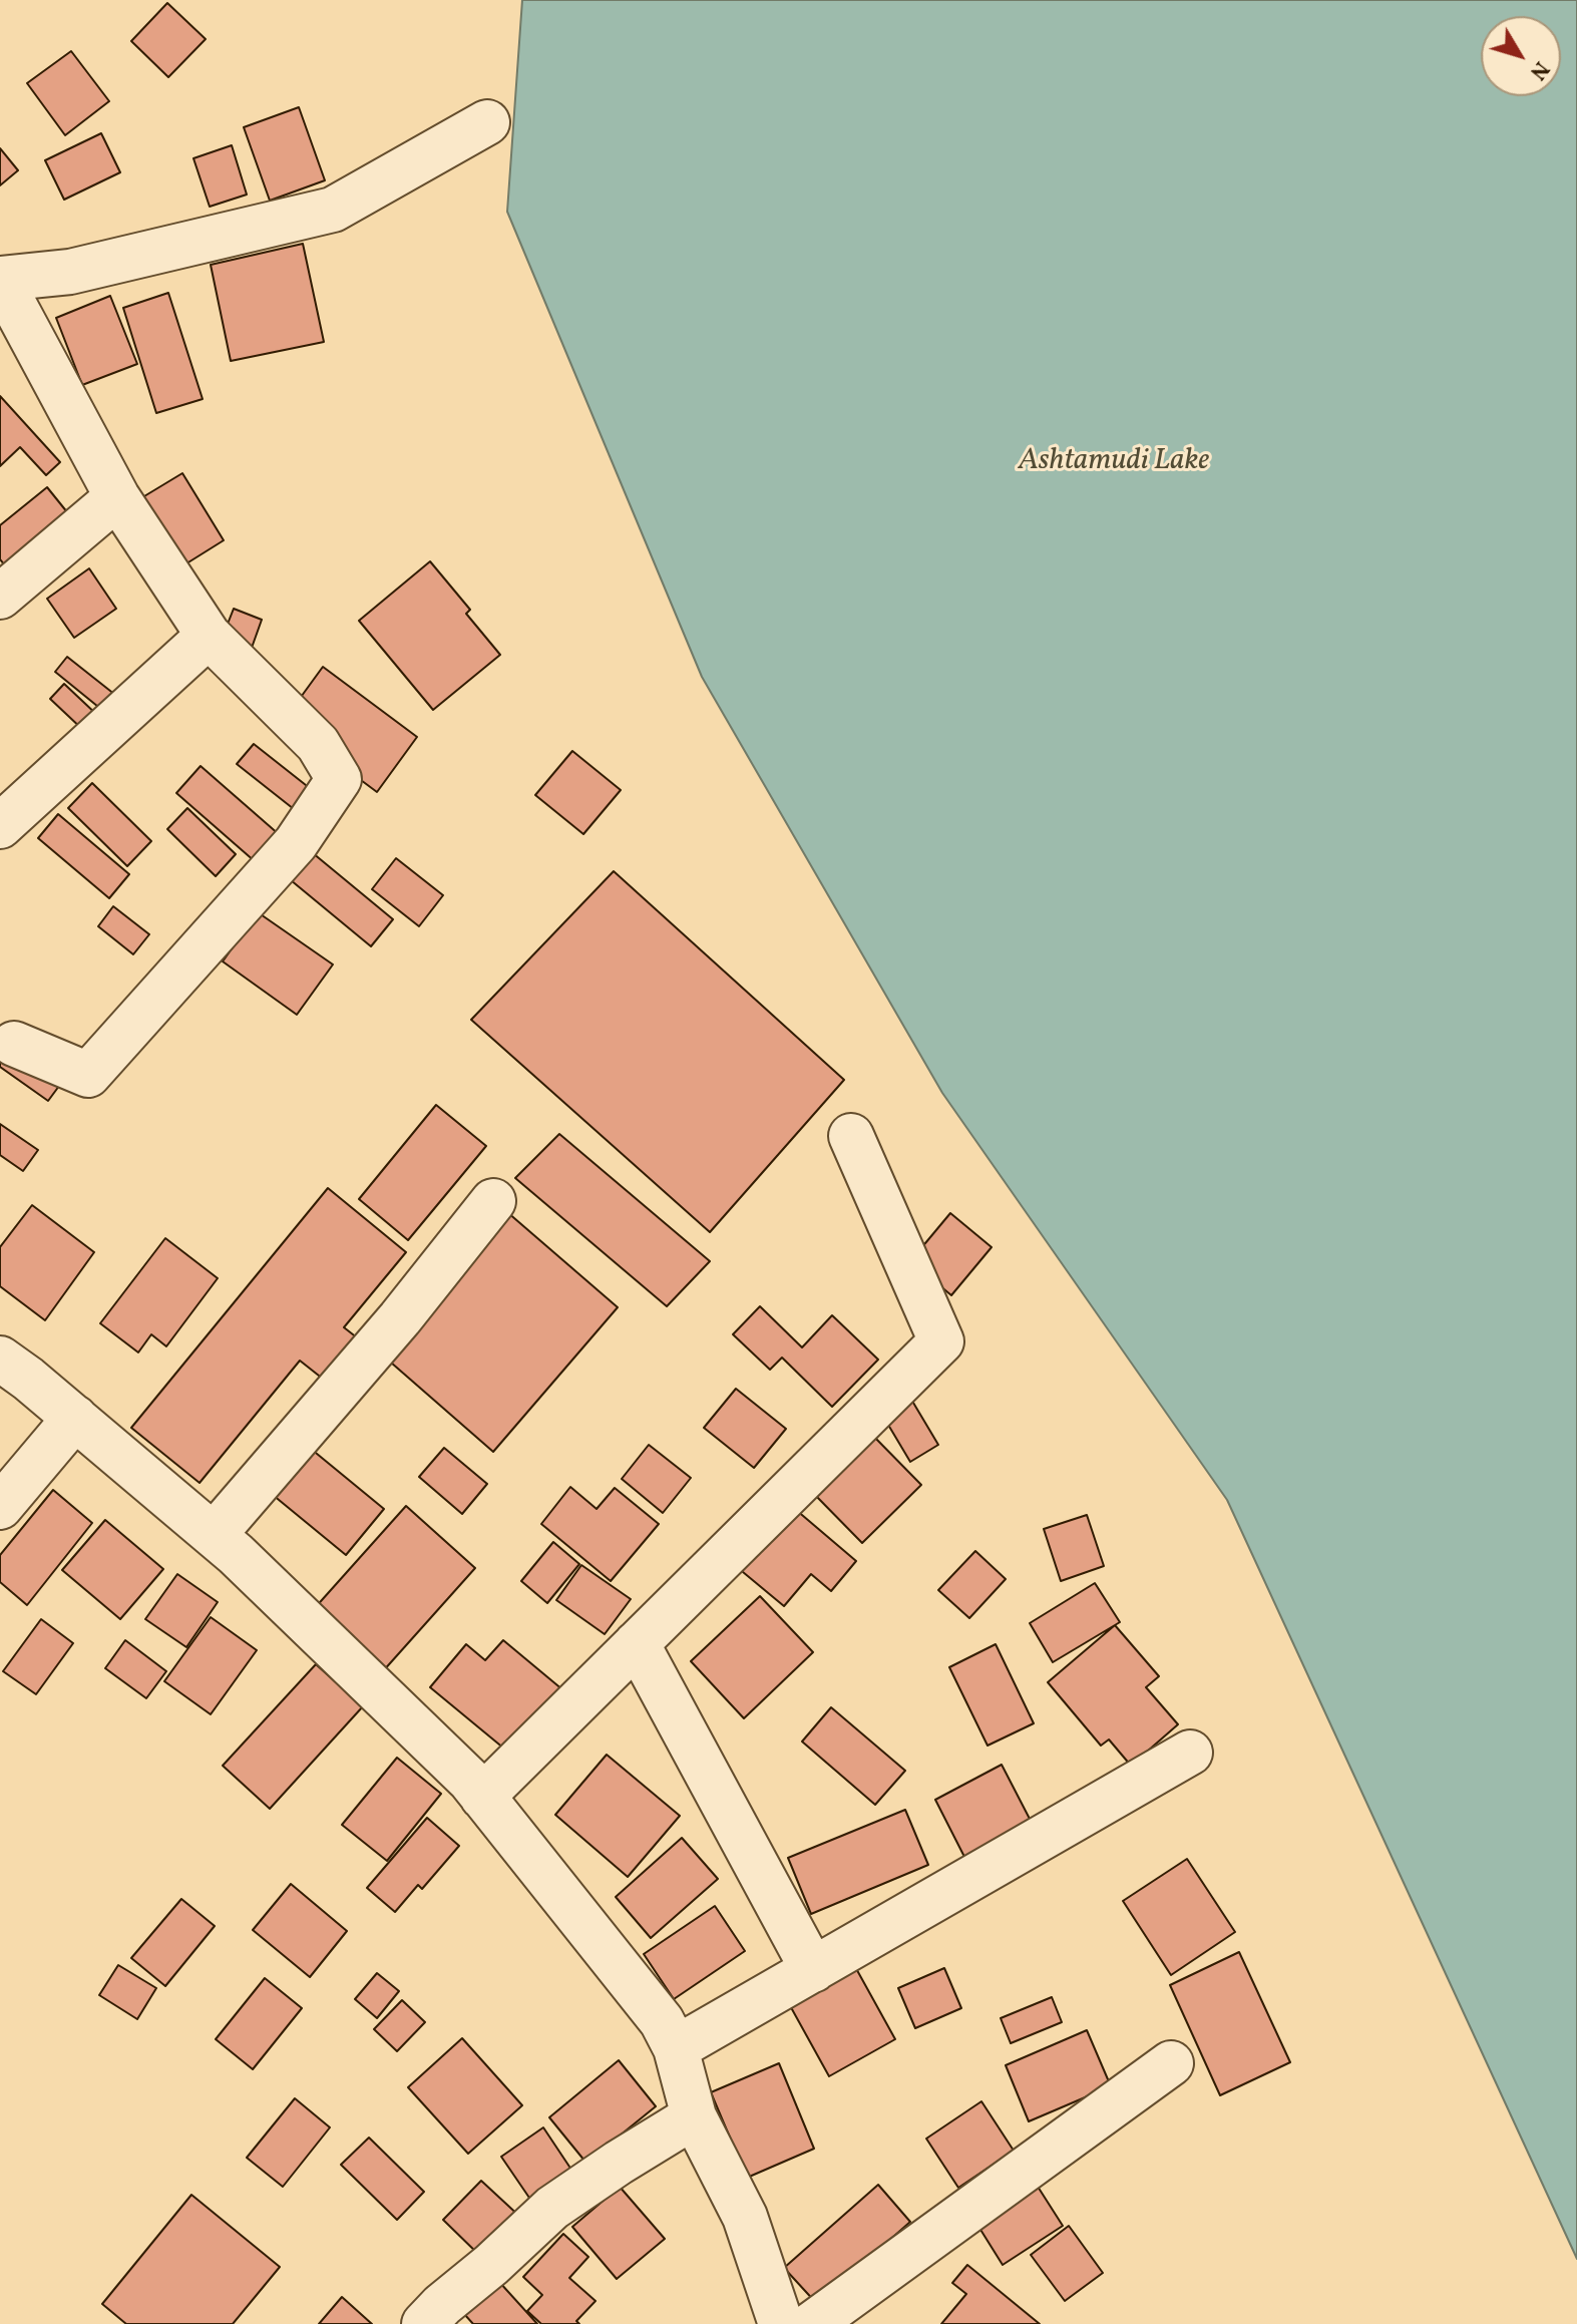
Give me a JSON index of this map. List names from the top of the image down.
{
  "water": ["Ashtamudi Lake"],
  "north": "bottom right"
}
